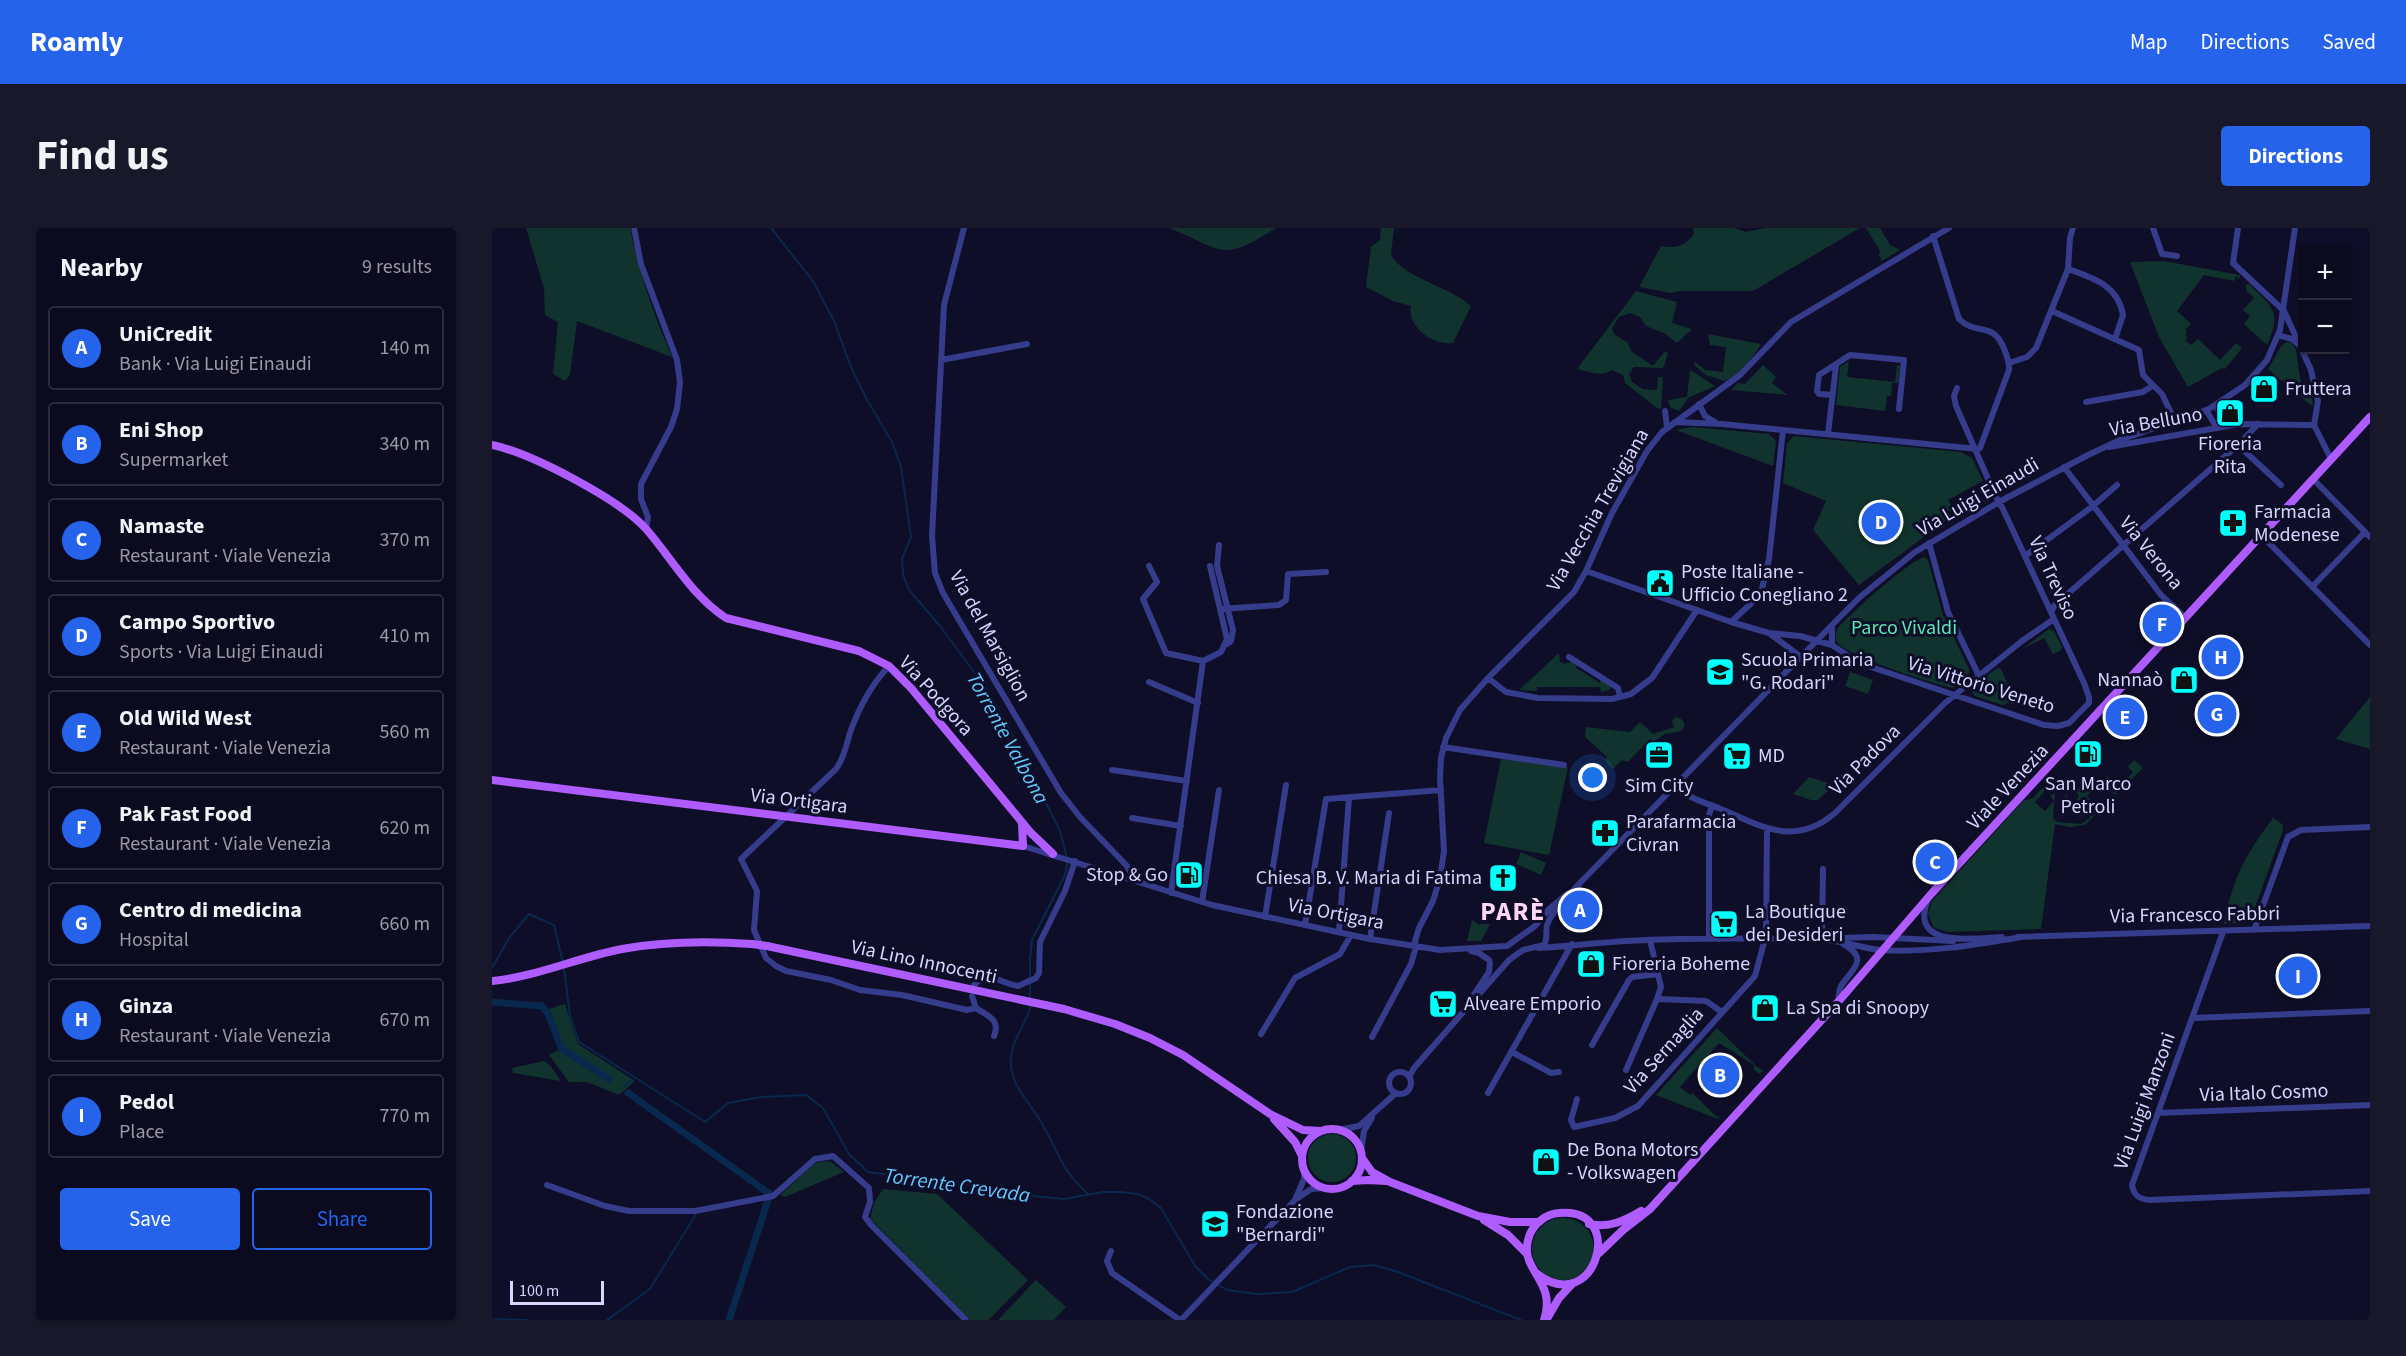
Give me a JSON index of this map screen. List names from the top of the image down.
{
  "streets": {
    "main road": [
      "Via Podgora",
      "Viale Venezia",
      "Via Ortigara",
      "Via Lino Innocenti"
    ],
    "street": [
      "Via Belluno",
      "Via Luigi Einaudi",
      "Via Vecchia Trevigiana",
      "Via Verona",
      "Via Treviso",
      "Via del Marsiglion",
      "Via Vittorio Veneto",
      "Via Padova",
      "Via Francesco Fabbri",
      "Via Sernaglia",
      "Via Italo Cosmo",
      "Via Luigi Manzoni"
    ]
  },
  "crossings": [
    ["Via Belluno", "Via Luigi Einaudi"],
    ["Via Luigi Einaudi", "Via Verona"],
    ["Via Luigi Einaudi", "Via Treviso"],
    ["Via Luigi Einaudi", "Via Vittorio Veneto"],
    ["Via Luigi Einaudi", "Via Padova"],
    ["Via Luigi Einaudi", "Via Ortigara"],
    ["Via Luigi Einaudi", "Via Lino Innocenti"],
    ["Via Vecchia Trevigiana", "Via Vittorio Veneto"],
    ["Via Vecchia Trevigiana", "Via Ortigara"],
    ["Via Verona", "Viale Venezia"],
    ["Via Treviso", "Via Vittorio Veneto"],
    ["Via Treviso", "Via Padova"],
    ["Via del Marsiglion", "Via Ortigara"],
    ["Via Vittorio Veneto", "Via Padova"],
    ["Via Vittorio Veneto", "Viale Venezia"],
    ["Via Podgora", "Via Ortigara"],
    ["Via Padova", "Via Sernaglia"],
    ["Viale Venezia", "Via Francesco Fabbri"],
    ["Via Francesco Fabbri", "Via Luigi Manzoni"],
    ["Via Italo Cosmo", "Via Luigi Manzoni"]
  ],
  "districts": ["PARÈ"],
  "water": ["Torrente Valbona", "Torrente Crevada"],
  "parks": ["Parco Vivaldi"],
  "places": {
    "shop": [
      "Fruttera",
      "Fioreria Rita",
      "Nannaò",
      "Fioreria Boheme",
      "La Spa di Snoopy",
      "De Bona Motors - Volkswagen"
    ],
    "pharmacy": ["Farmacia Modenese", "Parafarmacia Civran"],
    "public building": ["Poste Italiane - Ufficio Conegliano 2"],
    "school or university": ["Scuola Primaria \"G. Rodari\"", "Fondazione \"Bernardi\""],
    "fuel station": ["San Marco Petroli", "Stop & Go"],
    "office": ["Sim City"],
    "supermarket": ["MD", "La Boutique dei Desideri", "Alveare Emporio"],
    "church": ["Chiesa B. V. Maria di Fatima"]
  },
  "scale_bar": "100 m",
  "page": {
    "header": "Roamly",
    "nav": ["Map", "Directions", "Saved"],
    "title": "Find us",
    "buttons": [
      "Directions",
      ["Save", "Share"]
    ],
    "heading": ["Nearby", "9 results"],
    "map_buttons": ["+", "−"],
    "list": [
      {
        "mark": "A",
        "name": "UniCredit",
        "note": "Bank · Via Luigi Einaudi",
        "value": "140 m"
      },
      {
        "mark": "B",
        "name": "Eni Shop",
        "note": "Supermarket",
        "value": "340 m"
      },
      {
        "mark": "C",
        "name": "Namaste",
        "note": "Restaurant · Viale Venezia",
        "value": "370 m"
      },
      {
        "mark": "D",
        "name": "Campo Sportivo",
        "note": "Sports · Via Luigi Einaudi",
        "value": "410 m"
      },
      {
        "mark": "E",
        "name": "Old Wild West",
        "note": "Restaurant · Viale Venezia",
        "value": "560 m"
      },
      {
        "mark": "F",
        "name": "Pak Fast Food",
        "note": "Restaurant · Viale Venezia",
        "value": "620 m"
      },
      {
        "mark": "G",
        "name": "Centro di medicina",
        "note": "Hospital",
        "value": "660 m"
      },
      {
        "mark": "H",
        "name": "Ginza",
        "note": "Restaurant · Viale Venezia",
        "value": "670 m"
      },
      {
        "mark": "I",
        "name": "Pedol",
        "note": "Place",
        "value": "770 m"
      }
    ],
    "pins": [
      "D",
      "F",
      "H",
      "G",
      "E",
      "C",
      "A",
      "I",
      "B"
    ],
    "scale": "100 m"
  }
}
